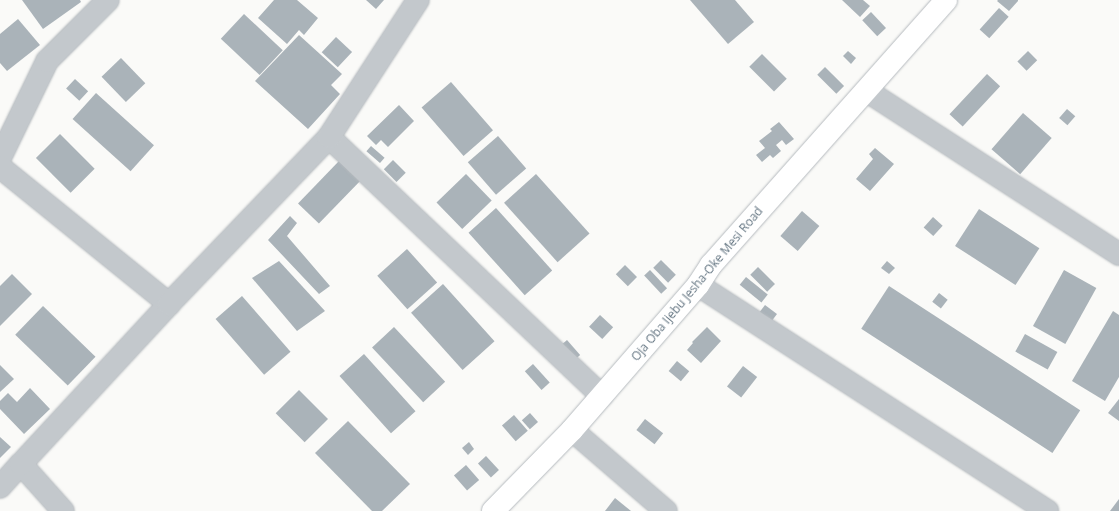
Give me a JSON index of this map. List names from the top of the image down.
{
  "streets": {
    "main road": ["Oja Oba Ijebu Jesha-Oke Mesi Road"]
  }
}
